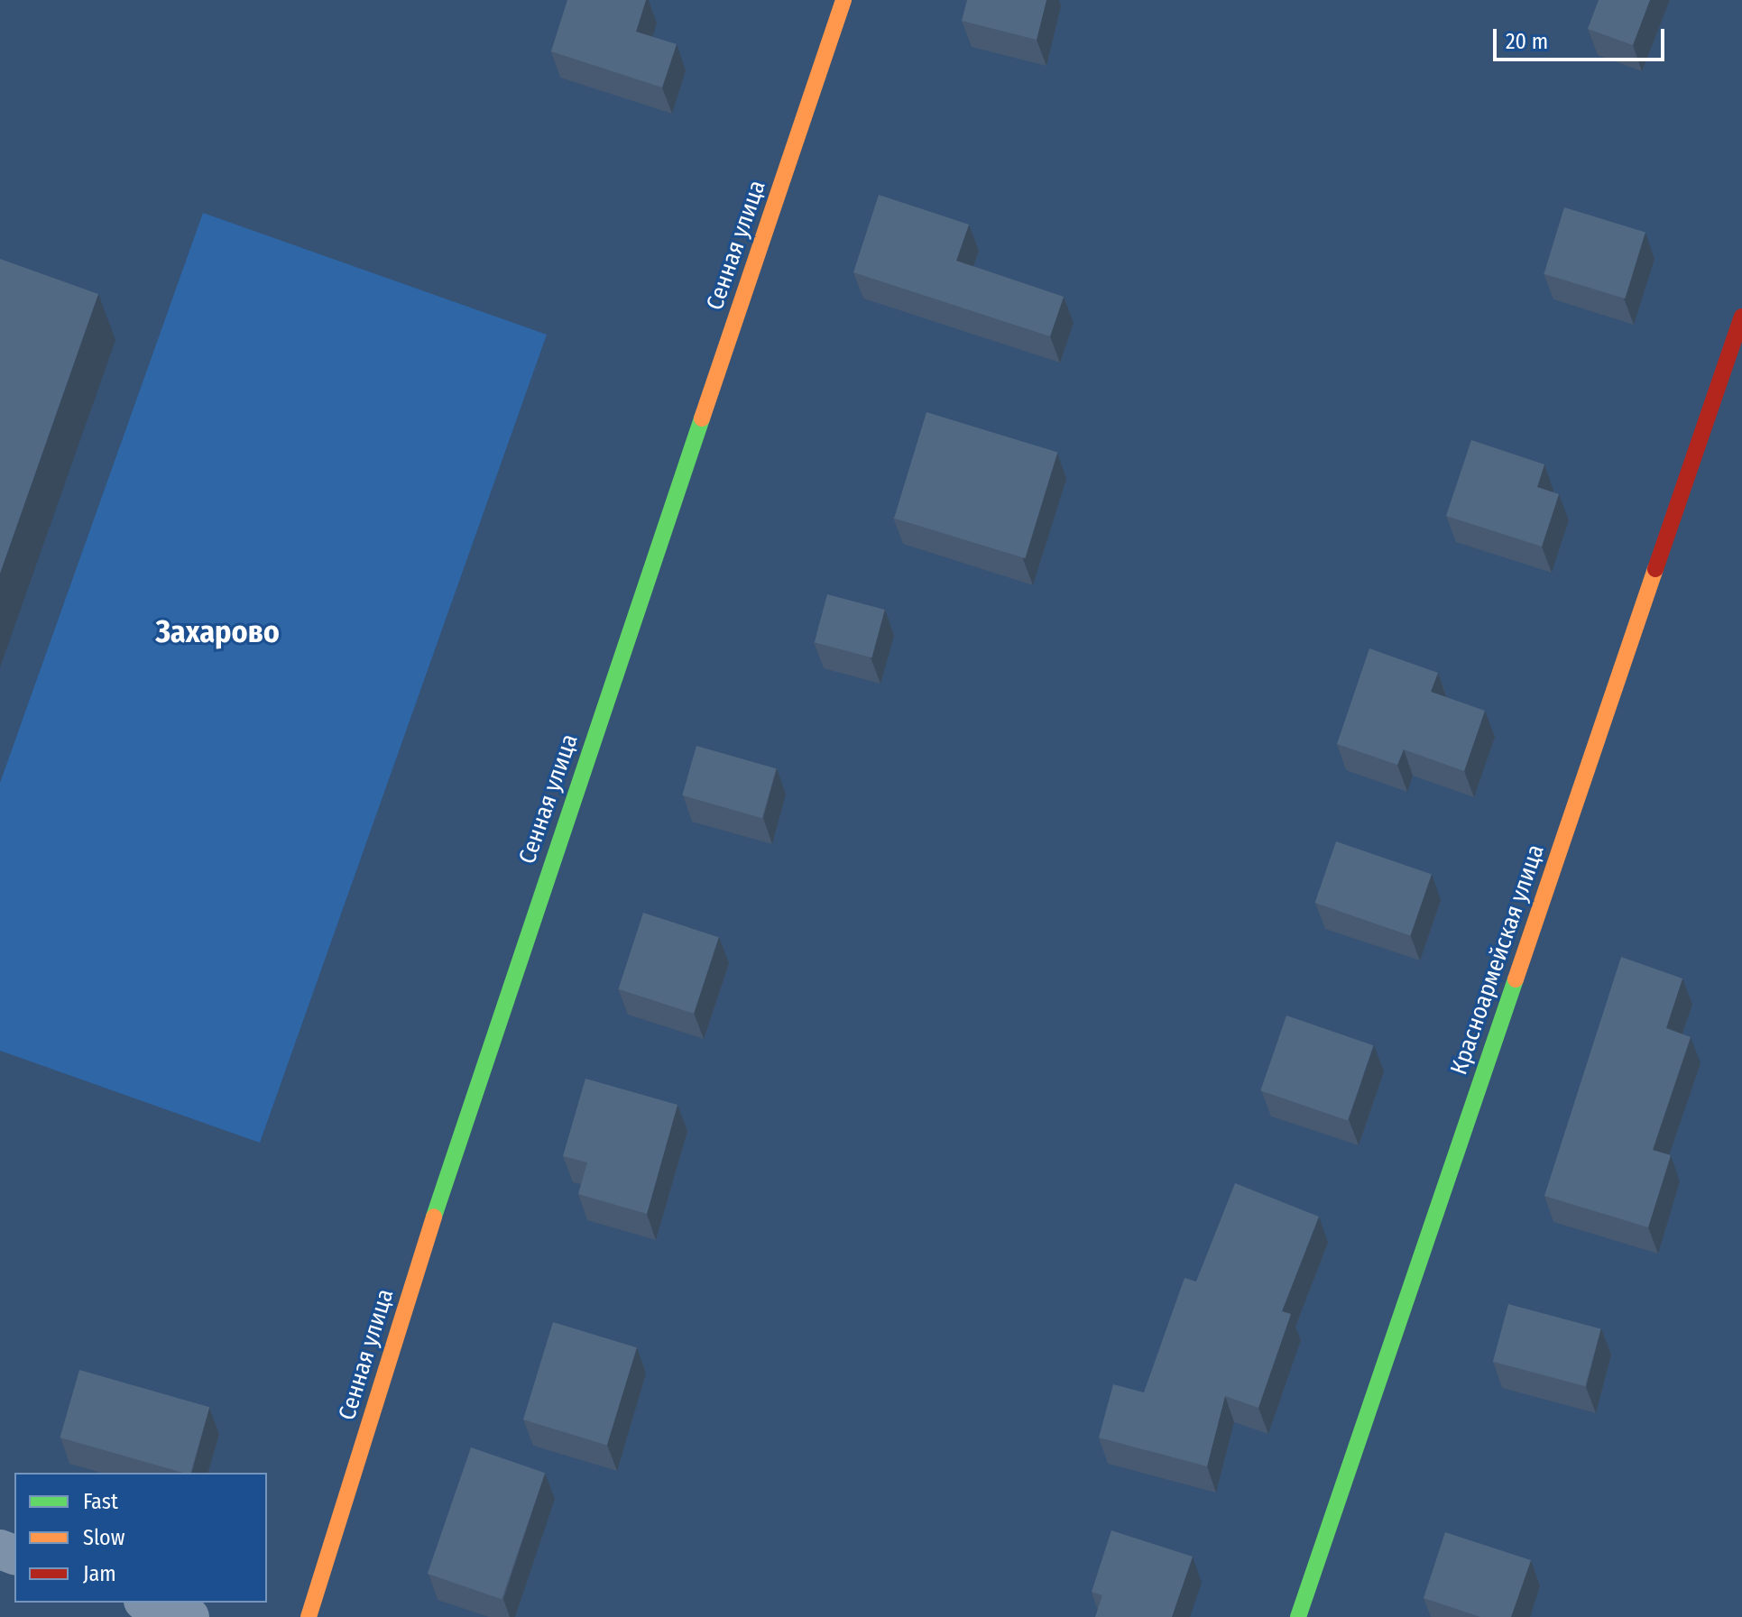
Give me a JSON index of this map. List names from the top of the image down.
{
  "streets": {
    "street": ["Сенная улица", "Красноармейская улица"]
  },
  "districts": ["Захарово"],
  "legend": ["Fast", "Slow", "Jam"],
  "scale_bar": "20 m"
}
